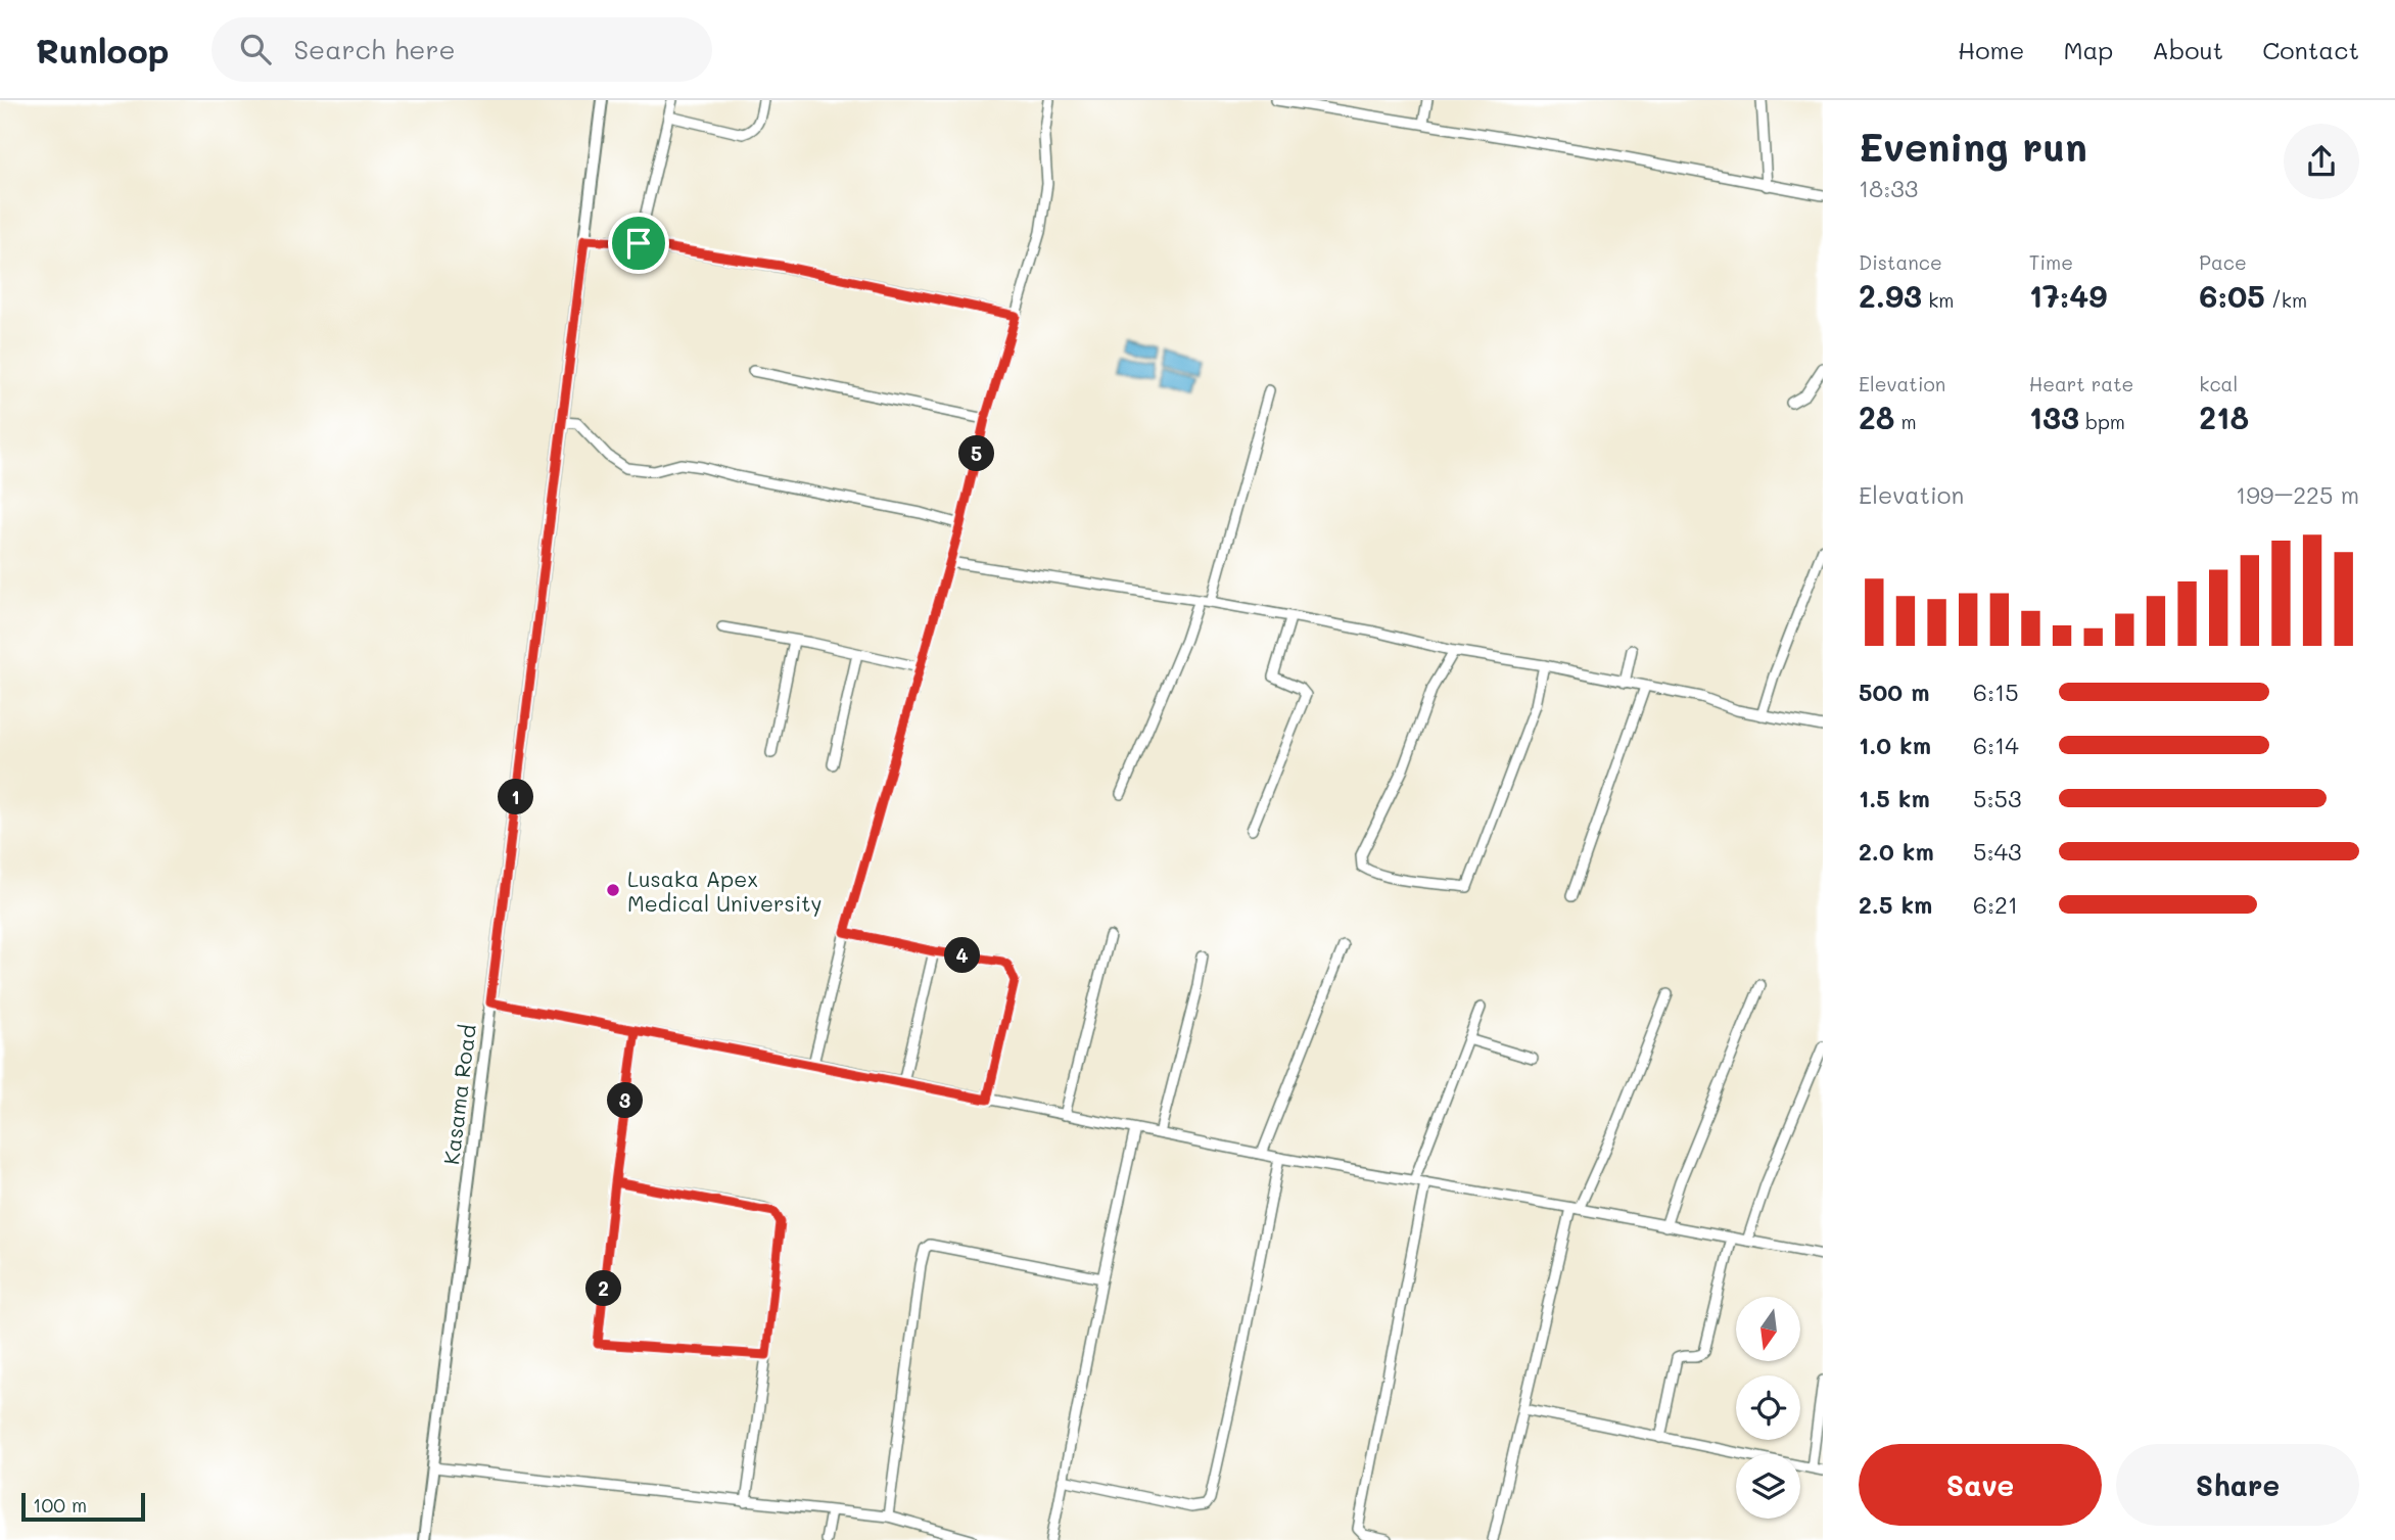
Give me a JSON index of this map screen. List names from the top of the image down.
{
  "streets": {
    "street": ["Kasama Road"]
  },
  "places": ["Lusaka Apex Medical University"],
  "scale_bar": "100 m",
  "north": "bottom",
  "page": {
    "header": "Runloop",
    "search": "Search here",
    "nav": [
      "Home",
      "Map",
      "About",
      "Contact"
    ],
    "heading": ["Evening run", "18:33"],
    "stats": [
      ["Distance", "2.93 km"],
      ["Time", "17:49"],
      ["Pace", "6:05 /km"],
      ["Elevation", "28 m"],
      ["Heart rate", "133 bpm"],
      ["kcal", "218"]
    ],
    "pins": [
      "5",
      "1",
      "4",
      "3",
      "2"
    ],
    "chart": ["Elevation", "199–225 m"],
    "list": [
      {
        "name": "500 m",
        "note": "6:15"
      },
      {
        "name": "1.0 km",
        "note": "6:14"
      },
      {
        "name": "1.5 km",
        "note": "5:53"
      },
      {
        "name": "2.0 km",
        "note": "5:43"
      },
      {
        "name": "2.5 km",
        "note": "6:21"
      }
    ],
    "buttons": ["Save", "Share"],
    "scale": "100 m"
  }
}
